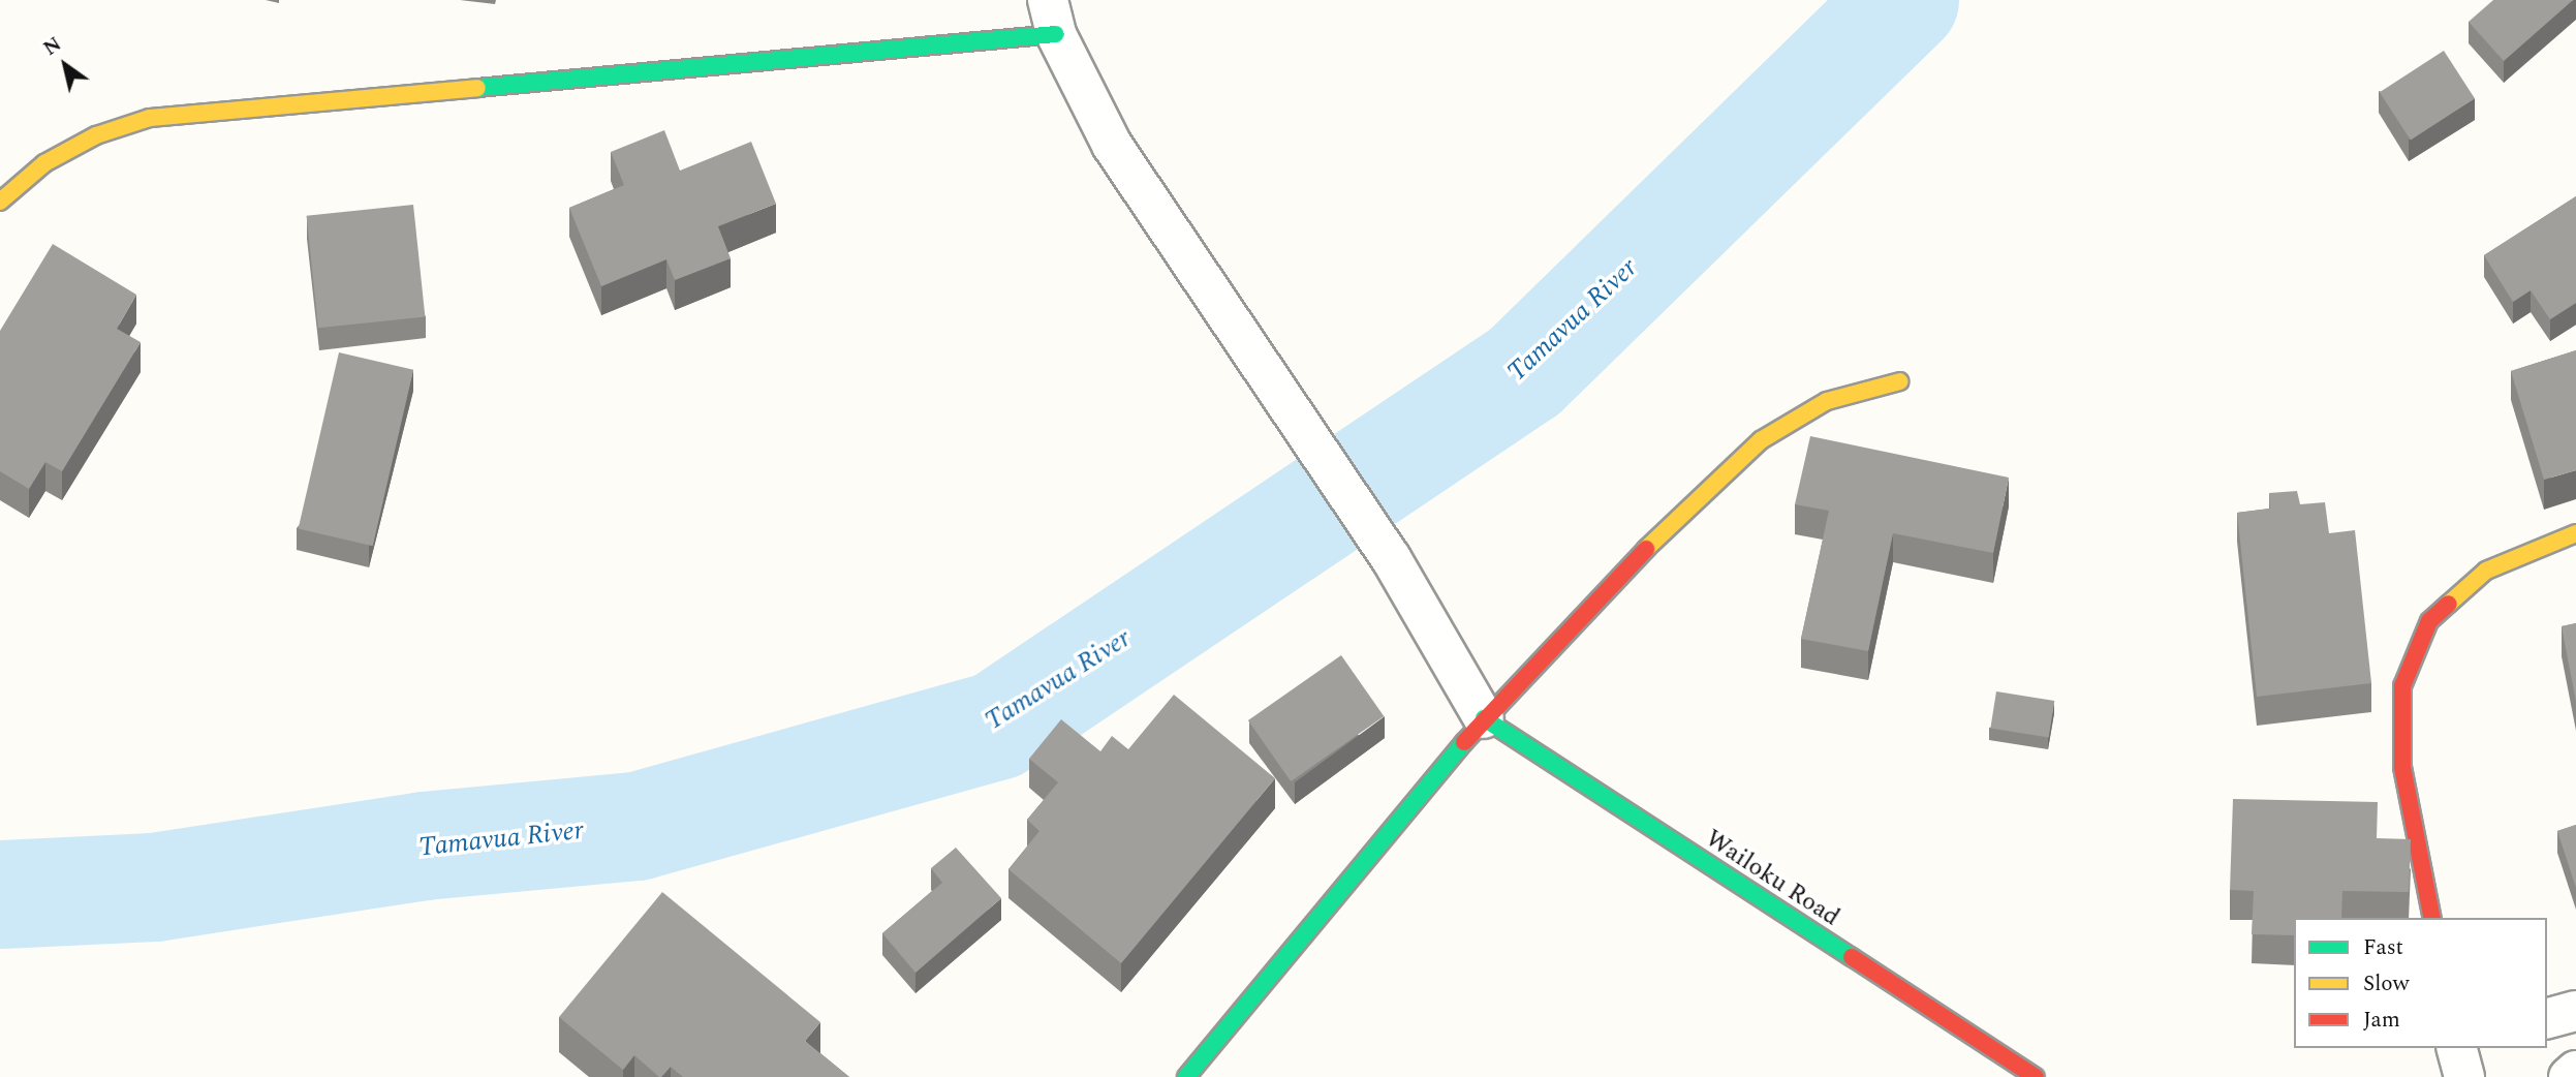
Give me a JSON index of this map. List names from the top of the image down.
{
  "streets": {
    "street": ["Wailoku Road"]
  },
  "water": ["Tamavua River"],
  "legend": ["Fast", "Slow", "Jam"],
  "north": "top left"
}
